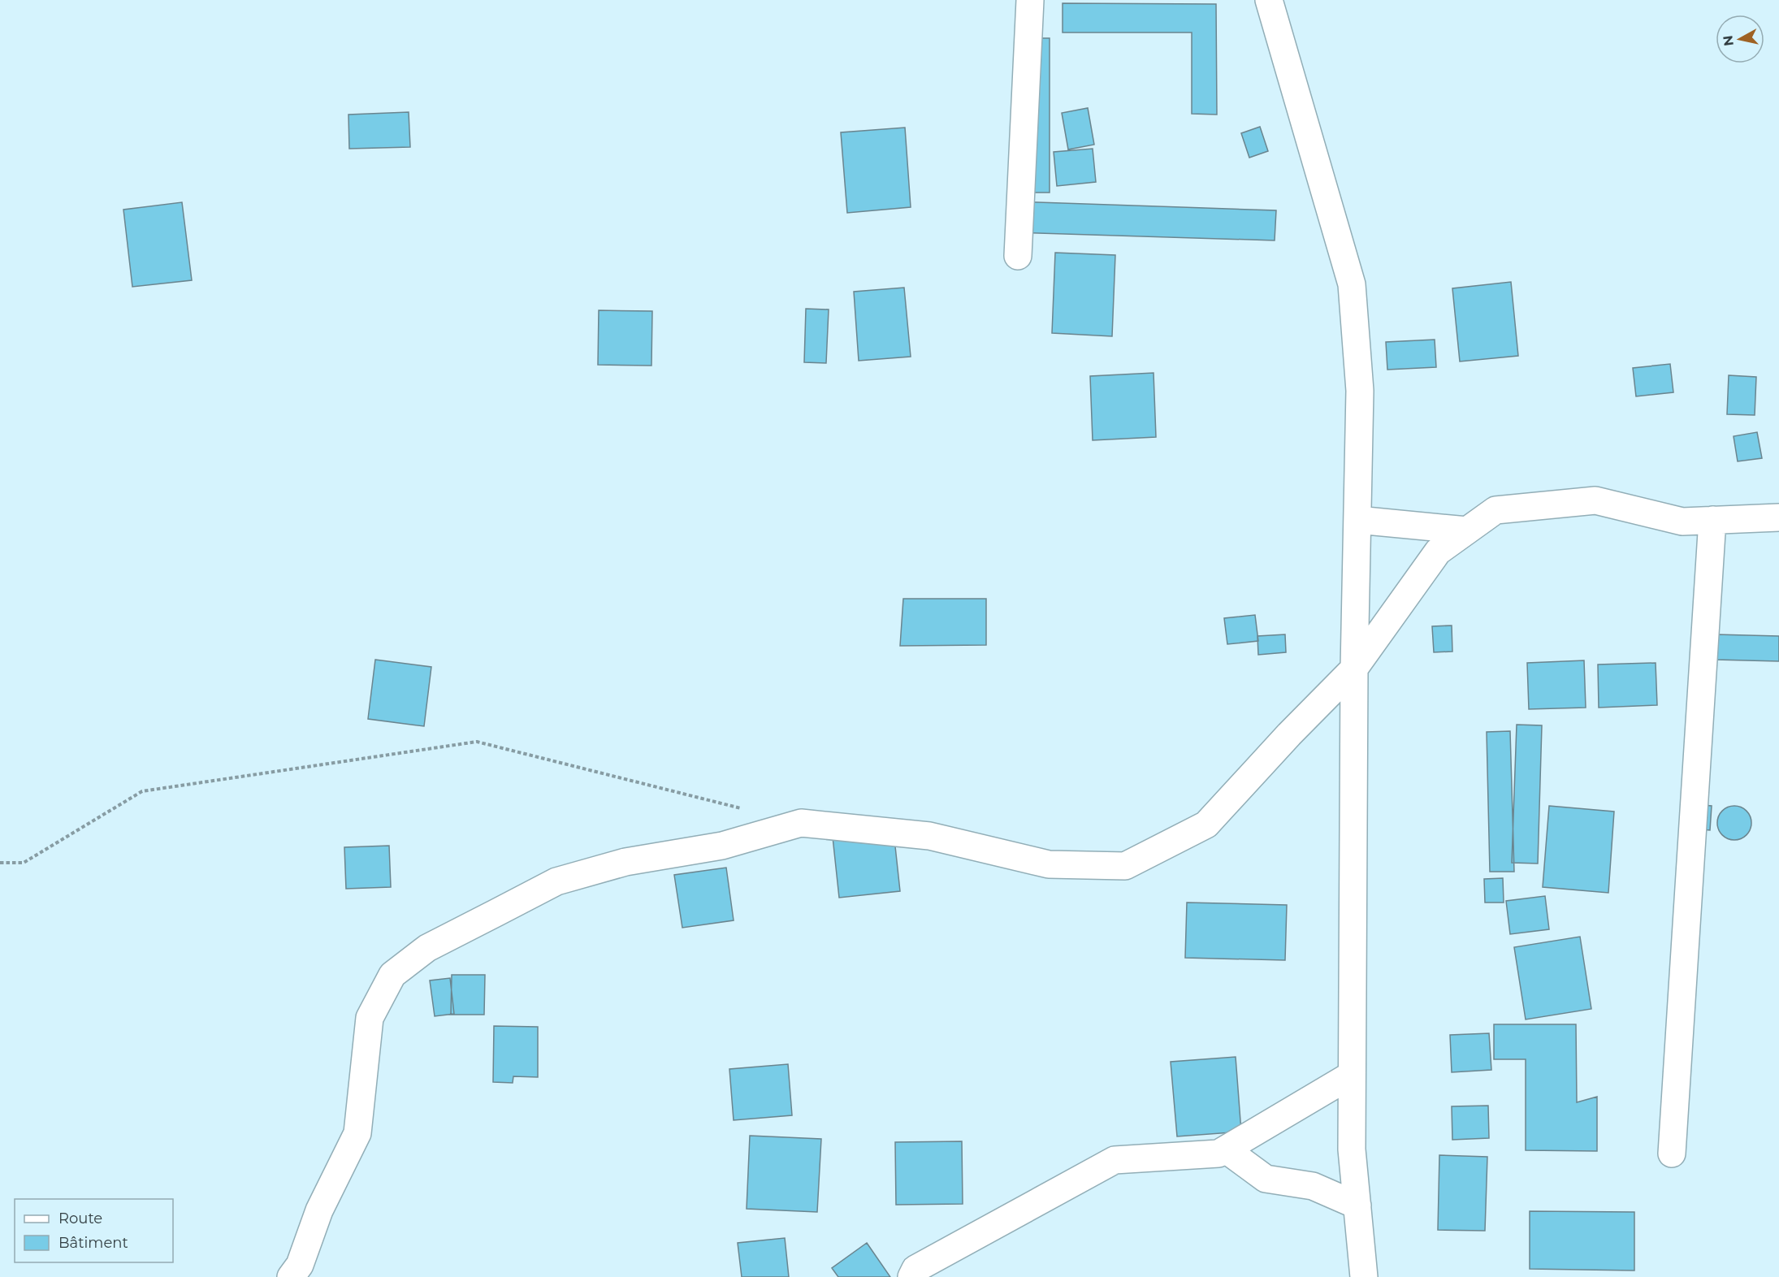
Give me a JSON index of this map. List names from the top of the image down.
{
  "legend": ["Route", "Bâtiment"],
  "north": "left"
}
